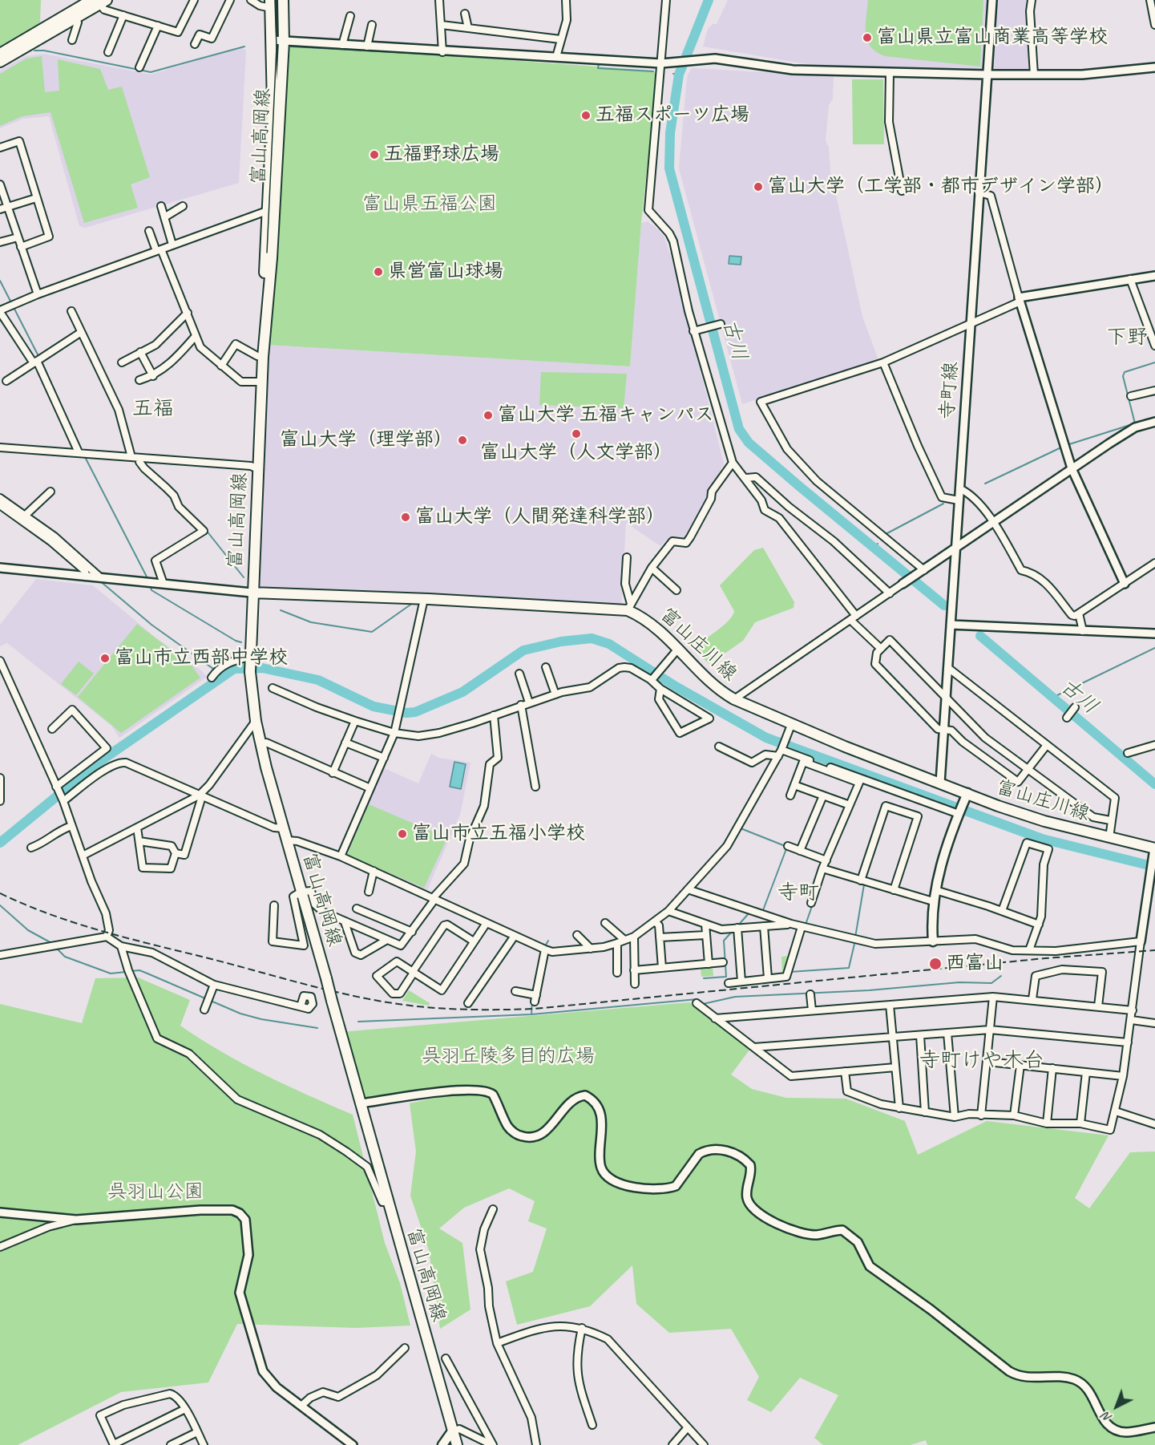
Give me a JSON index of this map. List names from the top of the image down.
{
  "streets": {
    "main road": ["富山高岡線", "富山庄川線"],
    "street": ["寺町線"]
  },
  "crossings": [
    ["富山高岡線", "富山庄川線"],
    ["寺町線", "富山庄川線"]
  ],
  "districts": [
    "下野",
    "五福",
    "寺町",
    "寺町けや木台"
  ],
  "water": ["古川"],
  "parks": ["富山県五福公園", "呉羽丘陵多目的広場", "呉羽山公園"],
  "places": [
    "富山県立富山商業高等学校",
    "五福スポーツ広場",
    "五福野球広場",
    "富山大学（工学部・都市デザイン学部）",
    "県営富山球場",
    "富山大学 五福キャンパス",
    "富山大学（人文学部）",
    "富山大学（理学部）",
    "富山大学（人間発達科学部）",
    "富山市立西部中学校",
    "富山市立五福小学校",
    "西富山"
  ],
  "north": "bottom left"
}
